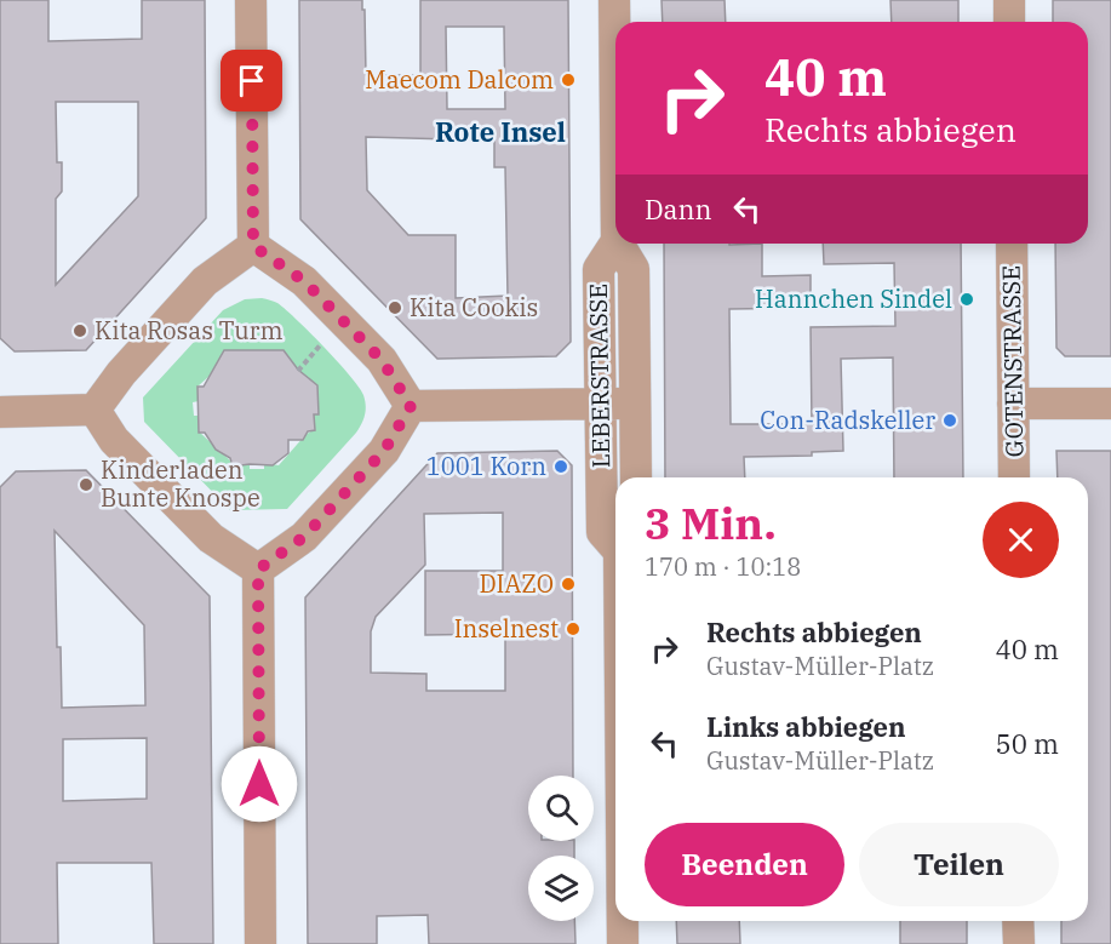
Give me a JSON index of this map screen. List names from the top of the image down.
{
  "streets": {
    "street": ["GOTENSTRASSE", "LEBERSTRASSE"]
  },
  "districts": ["Rote Insel"],
  "places": [
    "Maecom Dalcom",
    "Hannchen Sindel",
    "Kita Cookis",
    "Kita Rosas Turm",
    "Con-Radskeller",
    "1001 Korn",
    "Kinderladen Bunte Knospe",
    "DIAZO",
    "Inselnest"
  ],
  "page": {
    "turn": ["40 m", "Rechts abbiegen"],
    "then": "Dann",
    "heading": ["3 Min.", "170 m · 10:18"],
    "list": [
      {
        "name": "Rechts abbiegen",
        "note": "Gustav-Müller-Platz",
        "value": "40 m"
      },
      {
        "name": "Links abbiegen",
        "note": "Gustav-Müller-Platz",
        "value": "50 m"
      }
    ],
    "buttons": ["Beenden", "Teilen"]
  }
}
